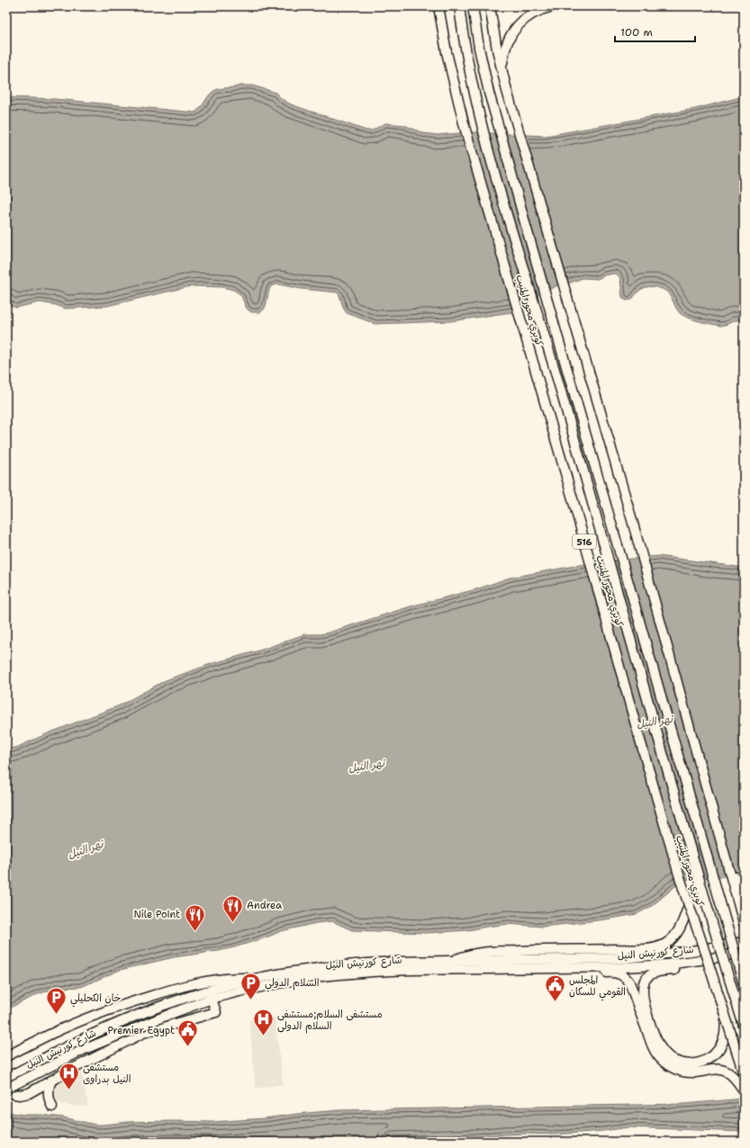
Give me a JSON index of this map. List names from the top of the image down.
{
  "streets": {
    "highway": ["كوبري محور المنيب", "516", "شارع كورنيش النيل"]
  },
  "water": ["نهر النيل"],
  "places": {
    "restaurant": ["Andrea", "Nile Point"],
    "parking": ["السلام الدولي", "خان الكحليلي"],
    "public building": ["المجلس القومي للسكان", "Premier Egypt"],
    "hospital": ["مستشفى السلام;مستشفى السلام الدولى", "مستشفى النيل بدراوى"]
  },
  "scale_bar": "100 m"
}
